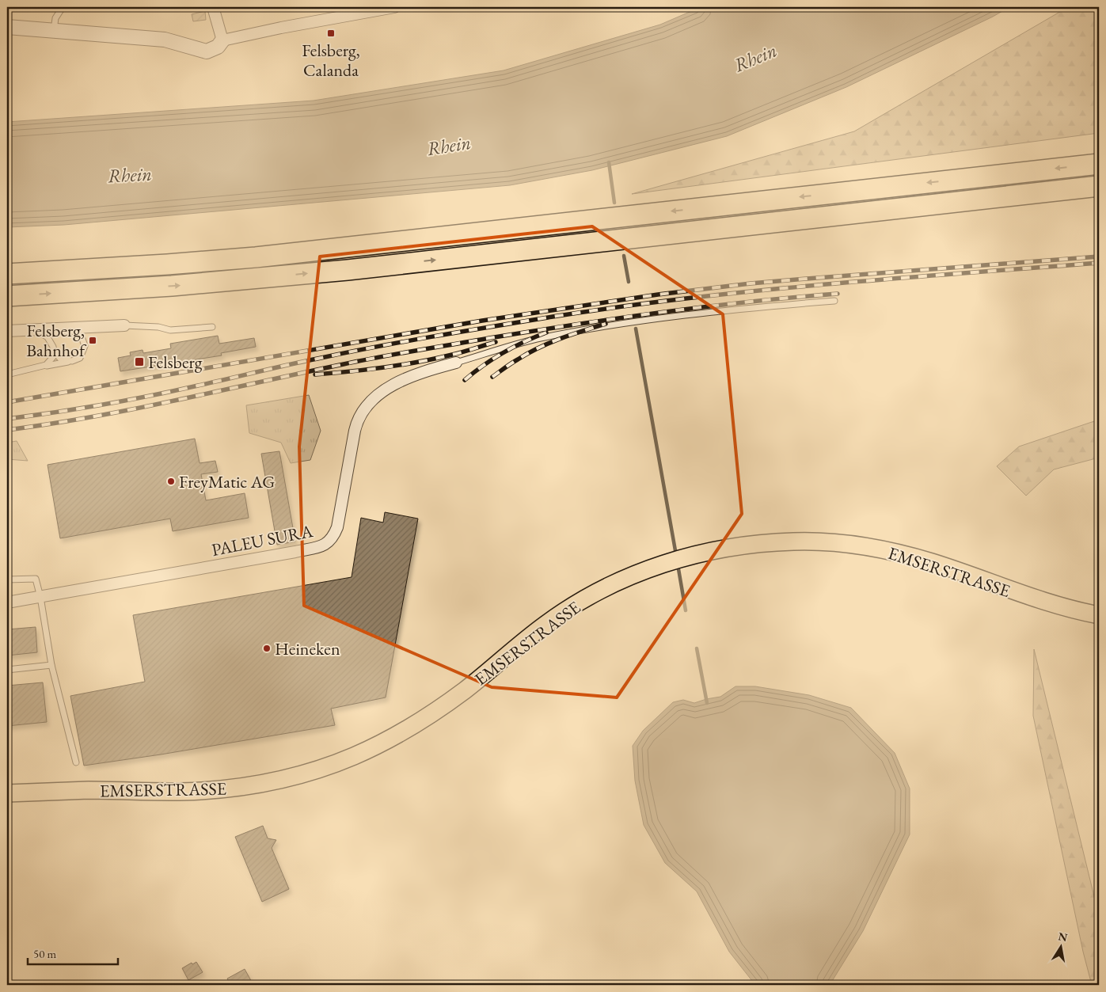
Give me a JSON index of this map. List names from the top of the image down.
{
  "streets": {
    "main road": ["EMSERSTRASSE"],
    "street": ["PALEU SURA"]
  },
  "water": ["Rhein"],
  "places": {
    "transit": ["Felsberg, Calanda", "Felsberg, Bahnhof", "Felsberg"],
    "other": ["FreyMatic AG", "Heineken"]
  },
  "scale_bar": "50 m",
  "north": "top"
}
